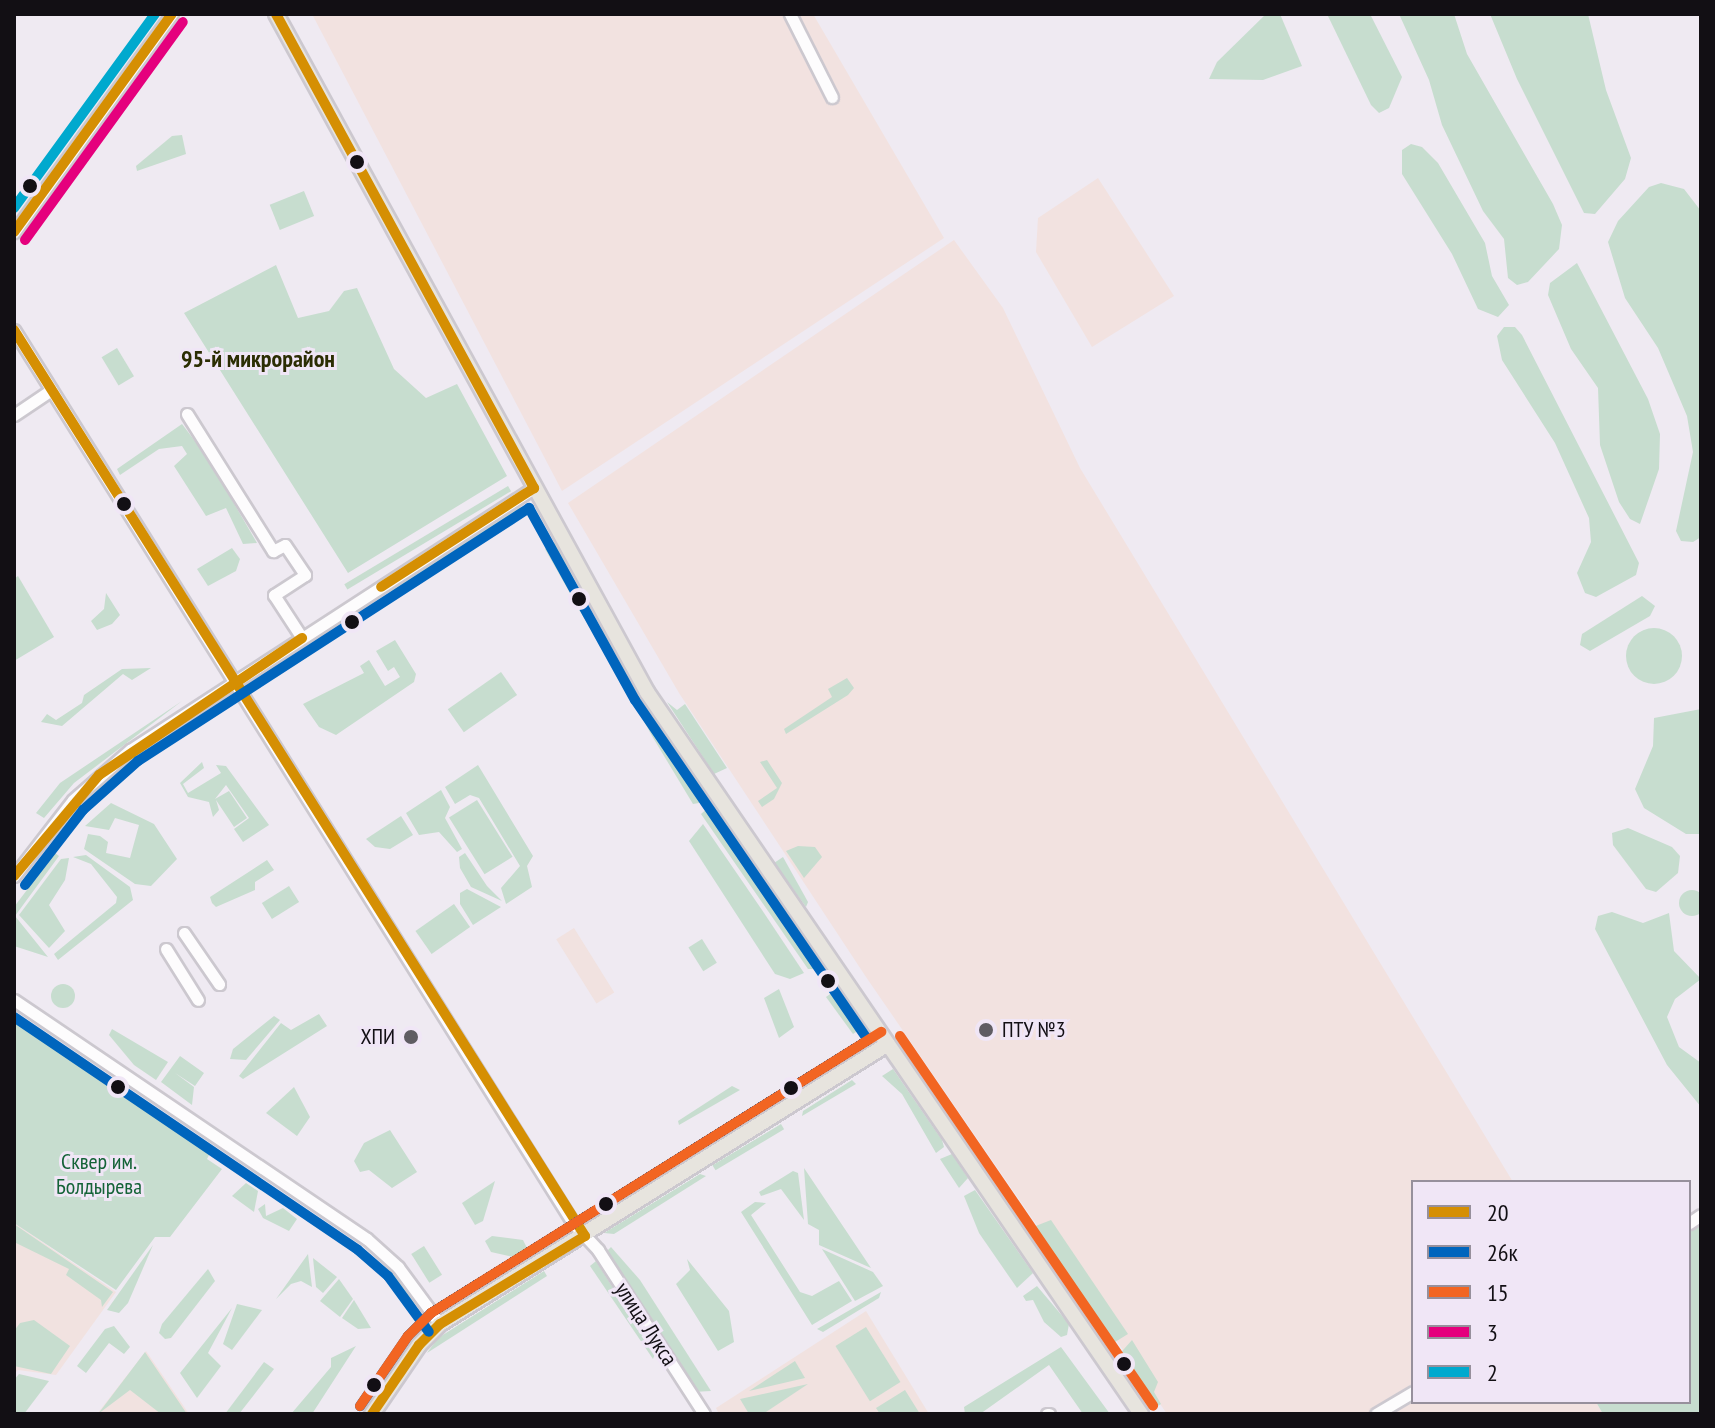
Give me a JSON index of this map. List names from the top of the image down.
{
  "streets": {
    "street": ["улица Лукса"]
  },
  "districts": ["95-й микрорайон"],
  "parks": ["Сквер им. Болдырева"],
  "places": ["ПТУ №3", "ХПИ"],
  "lines": [
    "transit line 20",
    "transit line 2",
    "transit line 3",
    "transit line 26к",
    "transit line 15"
  ],
  "legend": [
    "20",
    "26к",
    "15",
    "3",
    "2"
  ]
}
